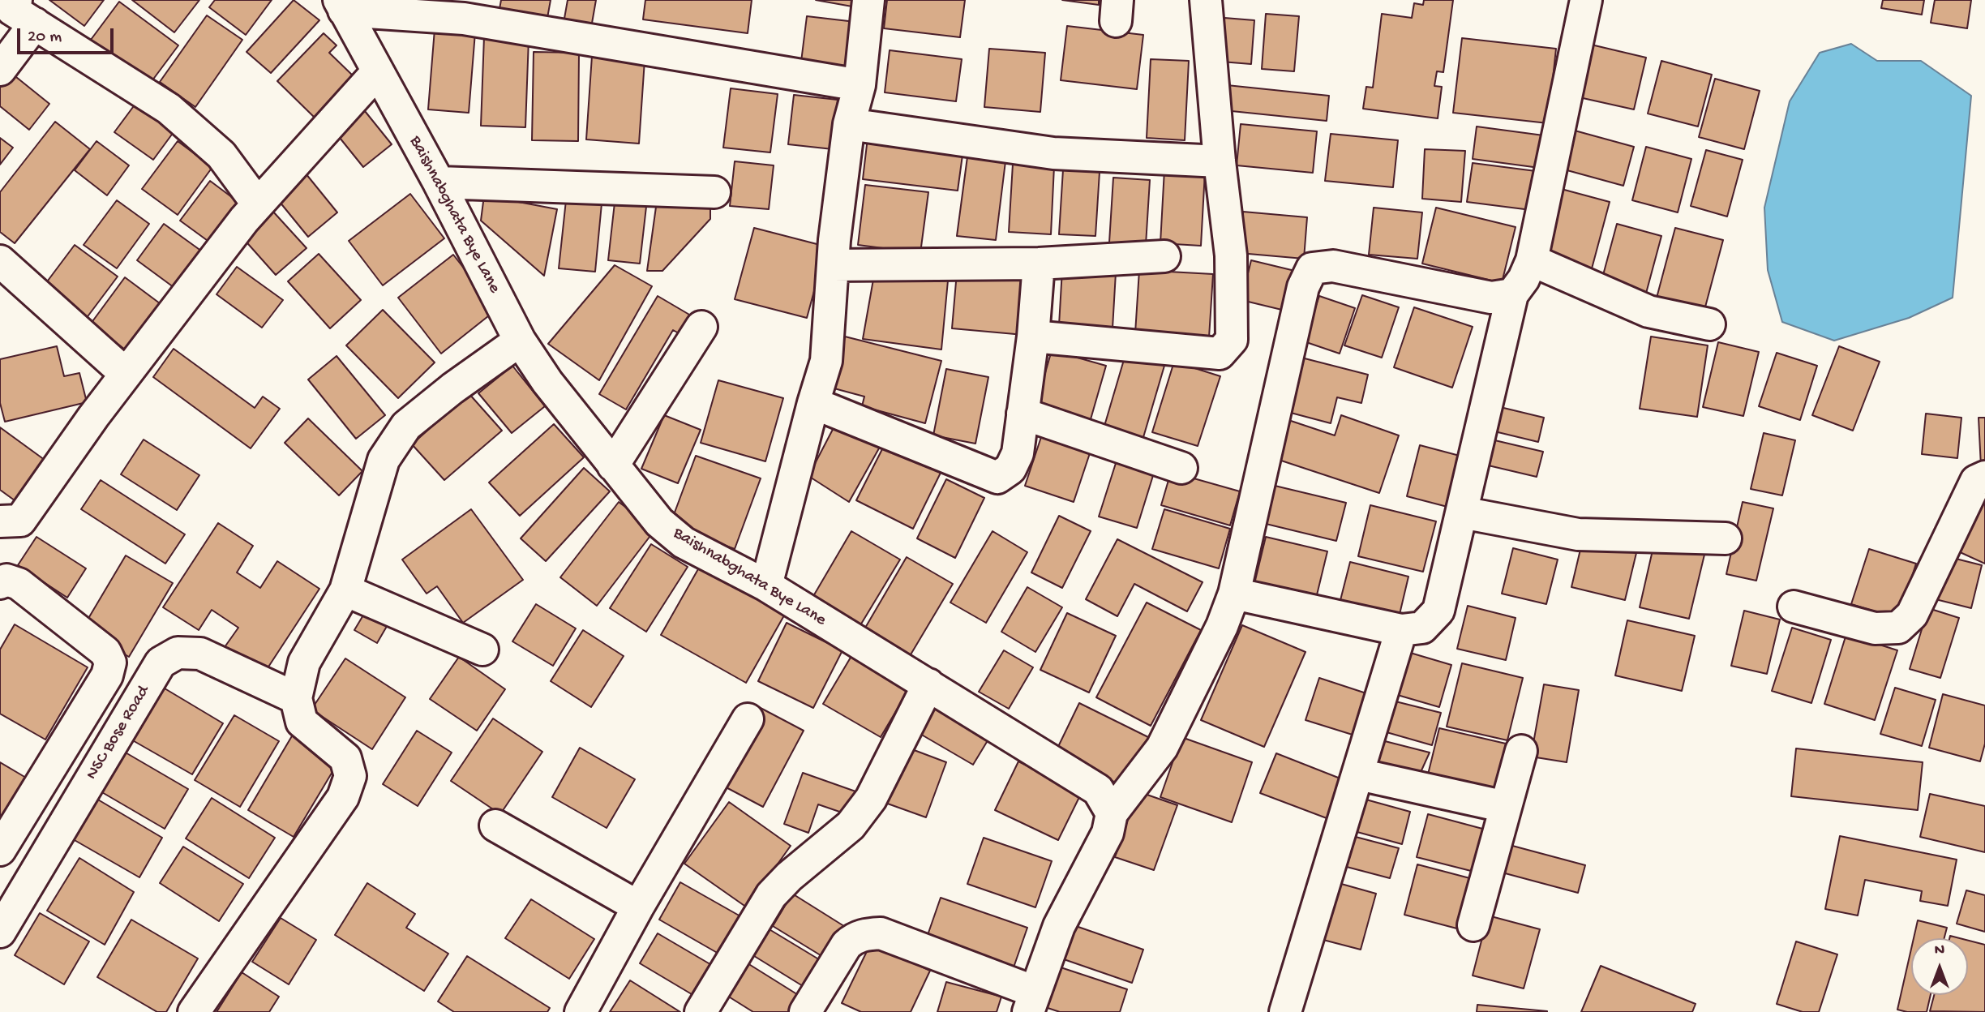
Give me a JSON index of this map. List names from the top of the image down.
{
  "streets": {
    "street": ["Baishnabghata Bye Lane", "NSC Bose Road"]
  },
  "scale_bar": "20 m",
  "north": "top"
}
